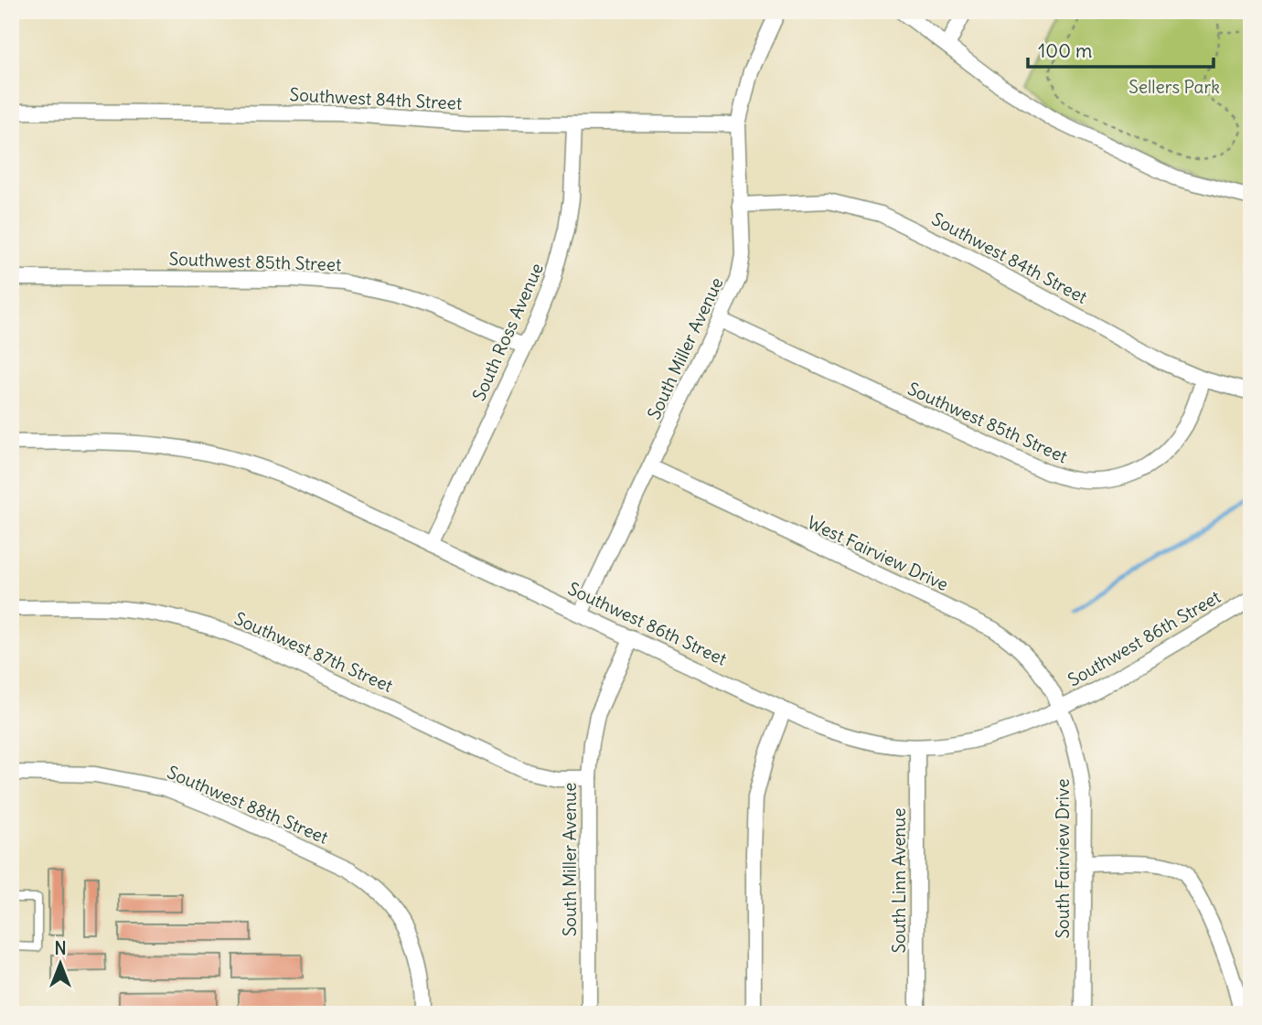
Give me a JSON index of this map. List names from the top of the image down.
{
  "streets": {
    "street": [
      "Southwest 84th Street",
      "Southwest 85th Street",
      "South Ross Avenue",
      "South Miller Avenue",
      "West Fairview Drive",
      "Southwest 86th Street",
      "Southwest 87th Street",
      "Southwest 88th Street",
      "South Fairview Drive",
      "South Linn Avenue"
    ]
  },
  "crossings": [
    ["Southwest 84th Street", "Southwest 85th Street"],
    ["Southwest 84th Street", "South Ross Avenue"],
    ["Southwest 84th Street", "South Miller Avenue"],
    ["Southwest 85th Street", "South Ross Avenue"],
    ["Southwest 85th Street", "South Miller Avenue"],
    ["South Ross Avenue", "Southwest 86th Street"],
    ["South Miller Avenue", "West Fairview Drive"],
    ["South Miller Avenue", "Southwest 86th Street"],
    ["South Miller Avenue", "Southwest 87th Street"],
    ["West Fairview Drive", "Southwest 86th Street"],
    ["West Fairview Drive", "South Fairview Drive"],
    ["Southwest 86th Street", "South Fairview Drive"],
    ["Southwest 86th Street", "South Linn Avenue"]
  ],
  "parks": ["Sellers Park"],
  "scale_bar": "100 m",
  "north": "top"
}
